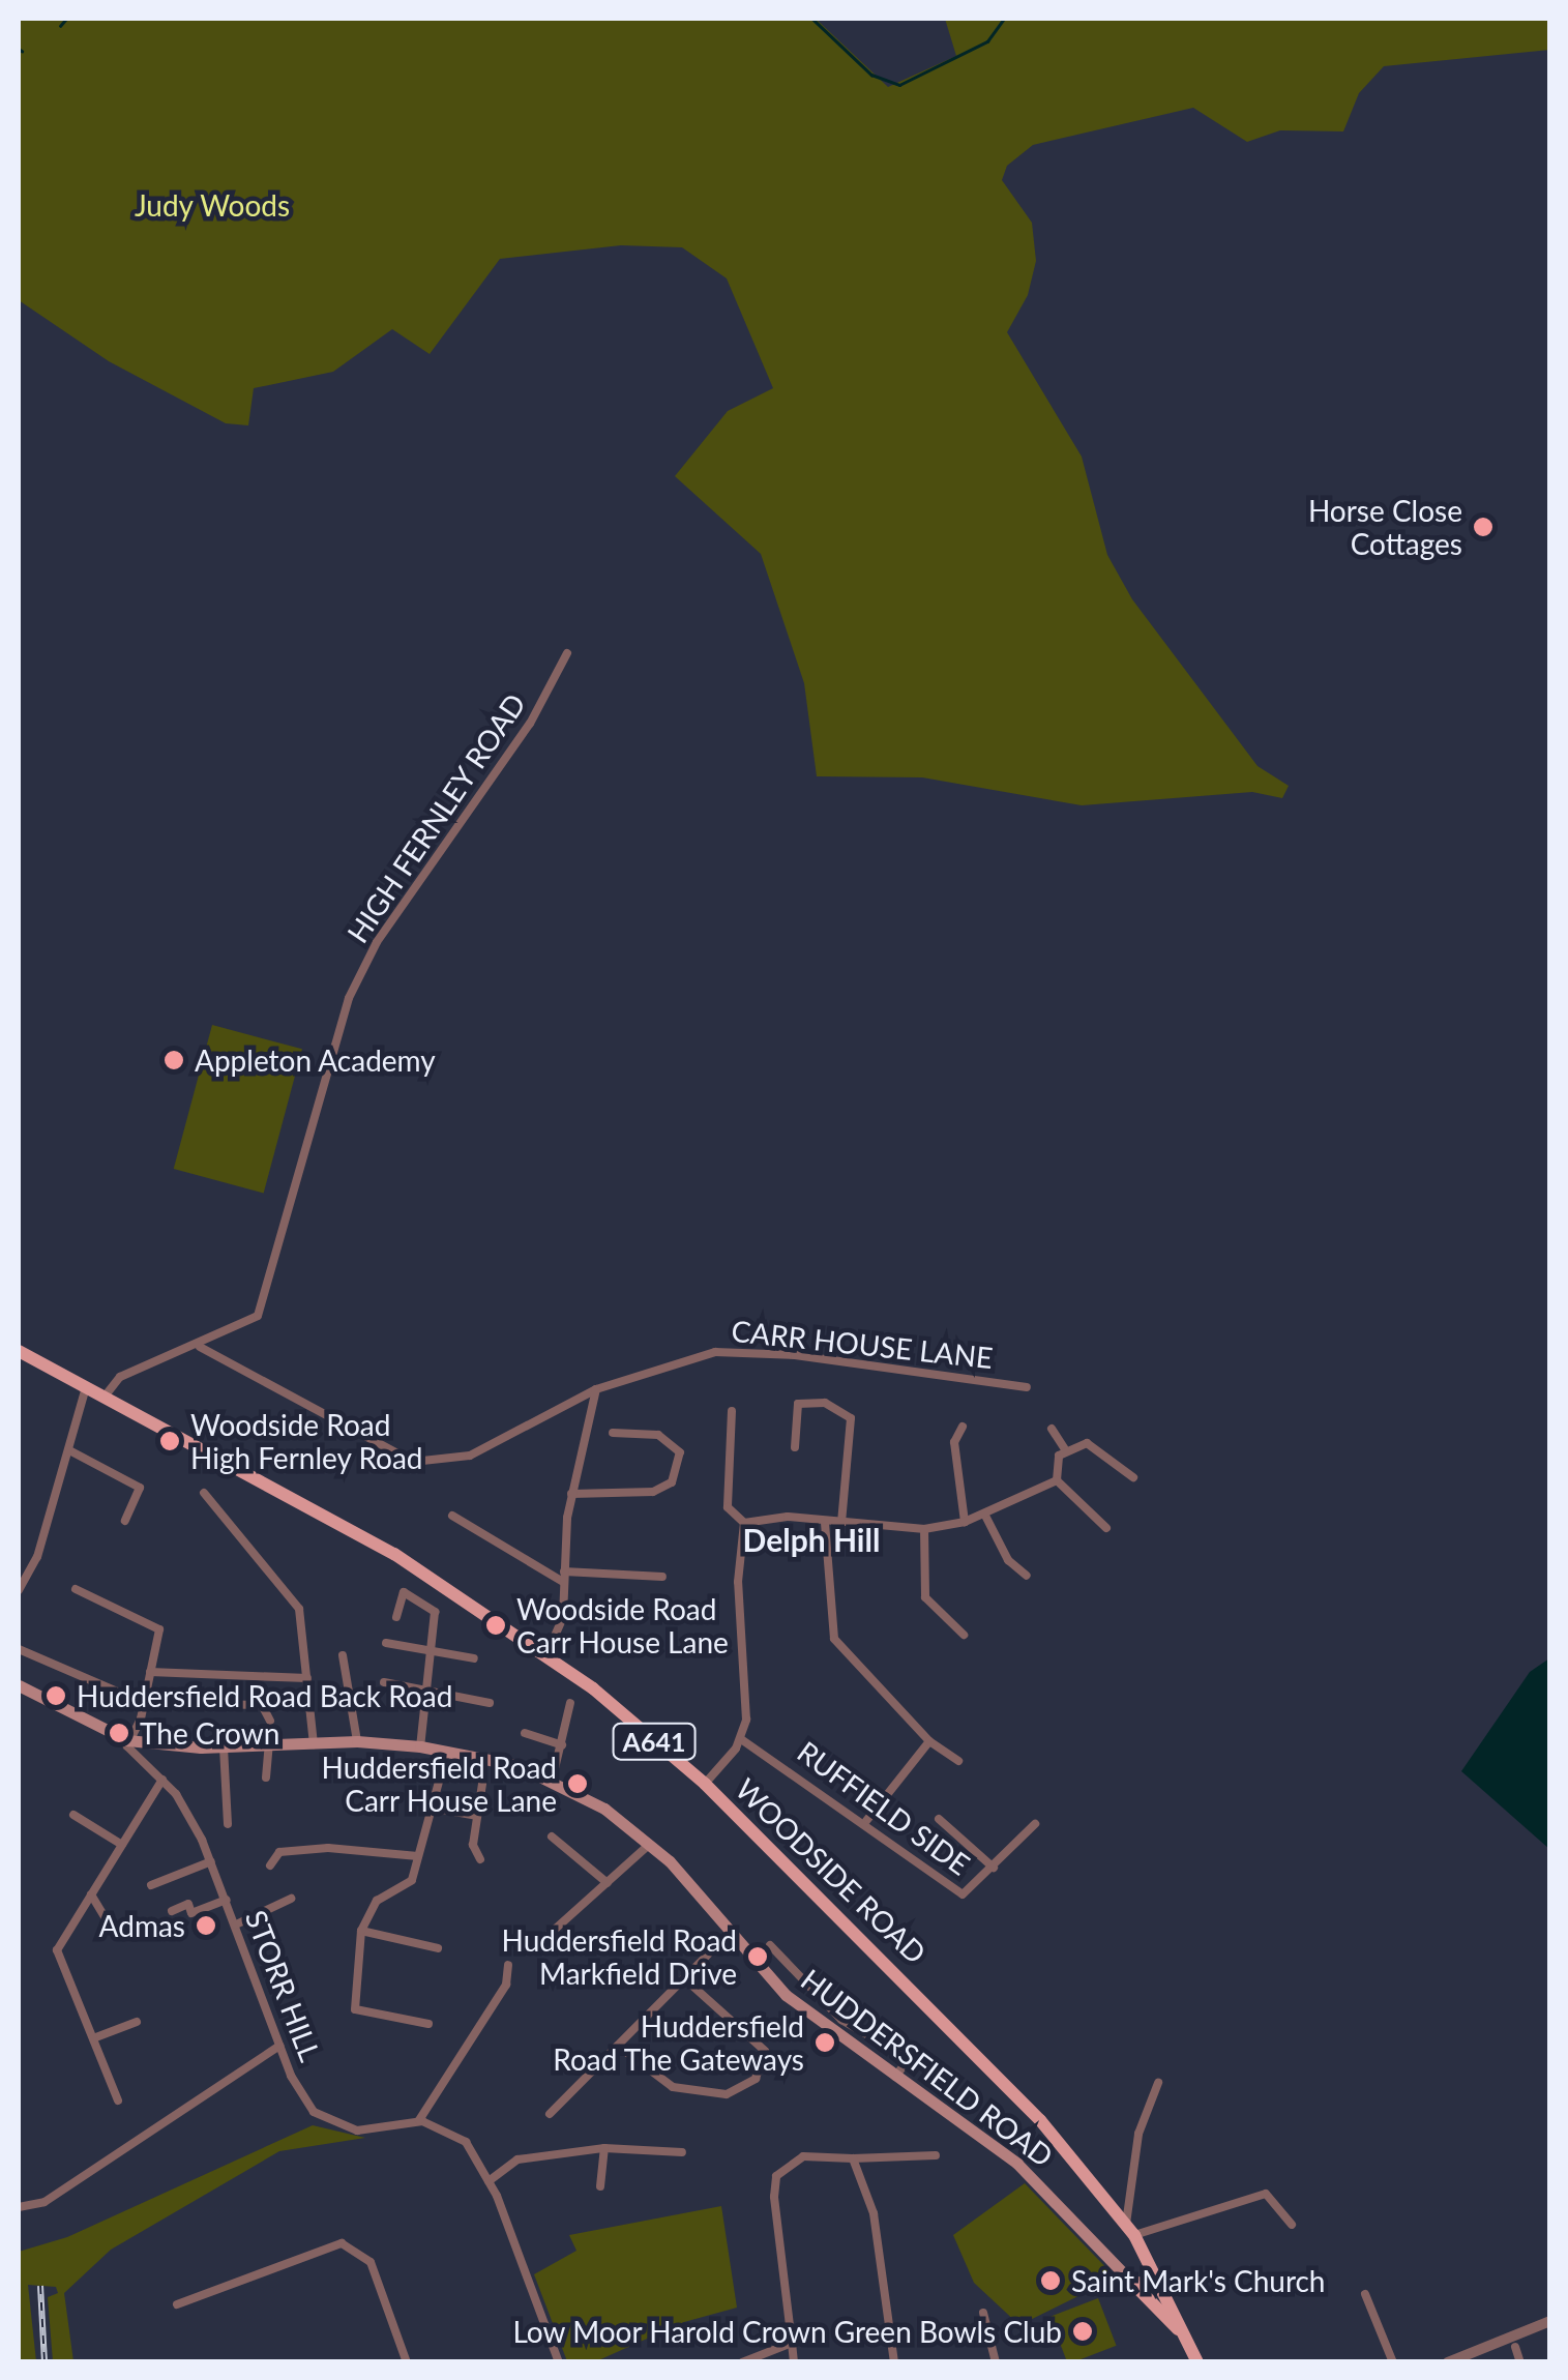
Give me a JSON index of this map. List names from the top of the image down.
{
  "streets": {
    "main road": ["A641", "WOODSIDE ROAD", "HUDDERSFIELD ROAD"],
    "street": [
      "HIGH FERNLEY ROAD",
      "CARR HOUSE LANE",
      "RUFFIELD SIDE",
      "STORR HILL"
    ]
  },
  "crossings": [
    ["HIGH FERNLEY ROAD", "CARR HOUSE LANE"],
    ["HIGH FERNLEY ROAD", "WOODSIDE ROAD"],
    ["A641", "WOODSIDE ROAD"],
    ["STORR HILL", "HUDDERSFIELD ROAD"]
  ],
  "districts": ["Delph Hill"],
  "parks": ["Judy Woods"],
  "places": [
    "Horse Close Cottages",
    "Appleton Academy",
    "Woodside Road High Fernley Road",
    "Woodside Road Carr House Lane",
    "Huddersfield Road Back Road",
    "The Crown",
    "Huddersfield Road Carr House Lane",
    "Admas",
    "Huddersfield Road Markfield Drive",
    "Huddersfield Road The Gateways",
    "Saint Mark's Church",
    "Low Moor Harold Crown Green Bowls Club"
  ]
}
